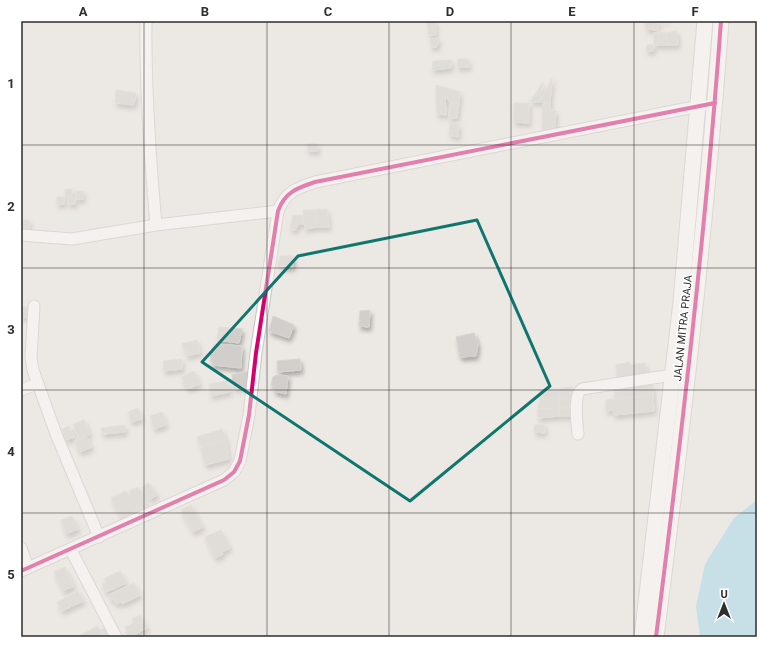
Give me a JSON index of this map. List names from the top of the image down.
{
  "streets": {
    "street": ["JALAN MITRA PRAJA"]
  },
  "north": "top",
  "grid": {
    "columns": [
      "A",
      "B",
      "C",
      "D",
      "E",
      "F"
    ],
    "rows": [
      "1",
      "2",
      "3",
      "4",
      "5"
    ]
  }
}
